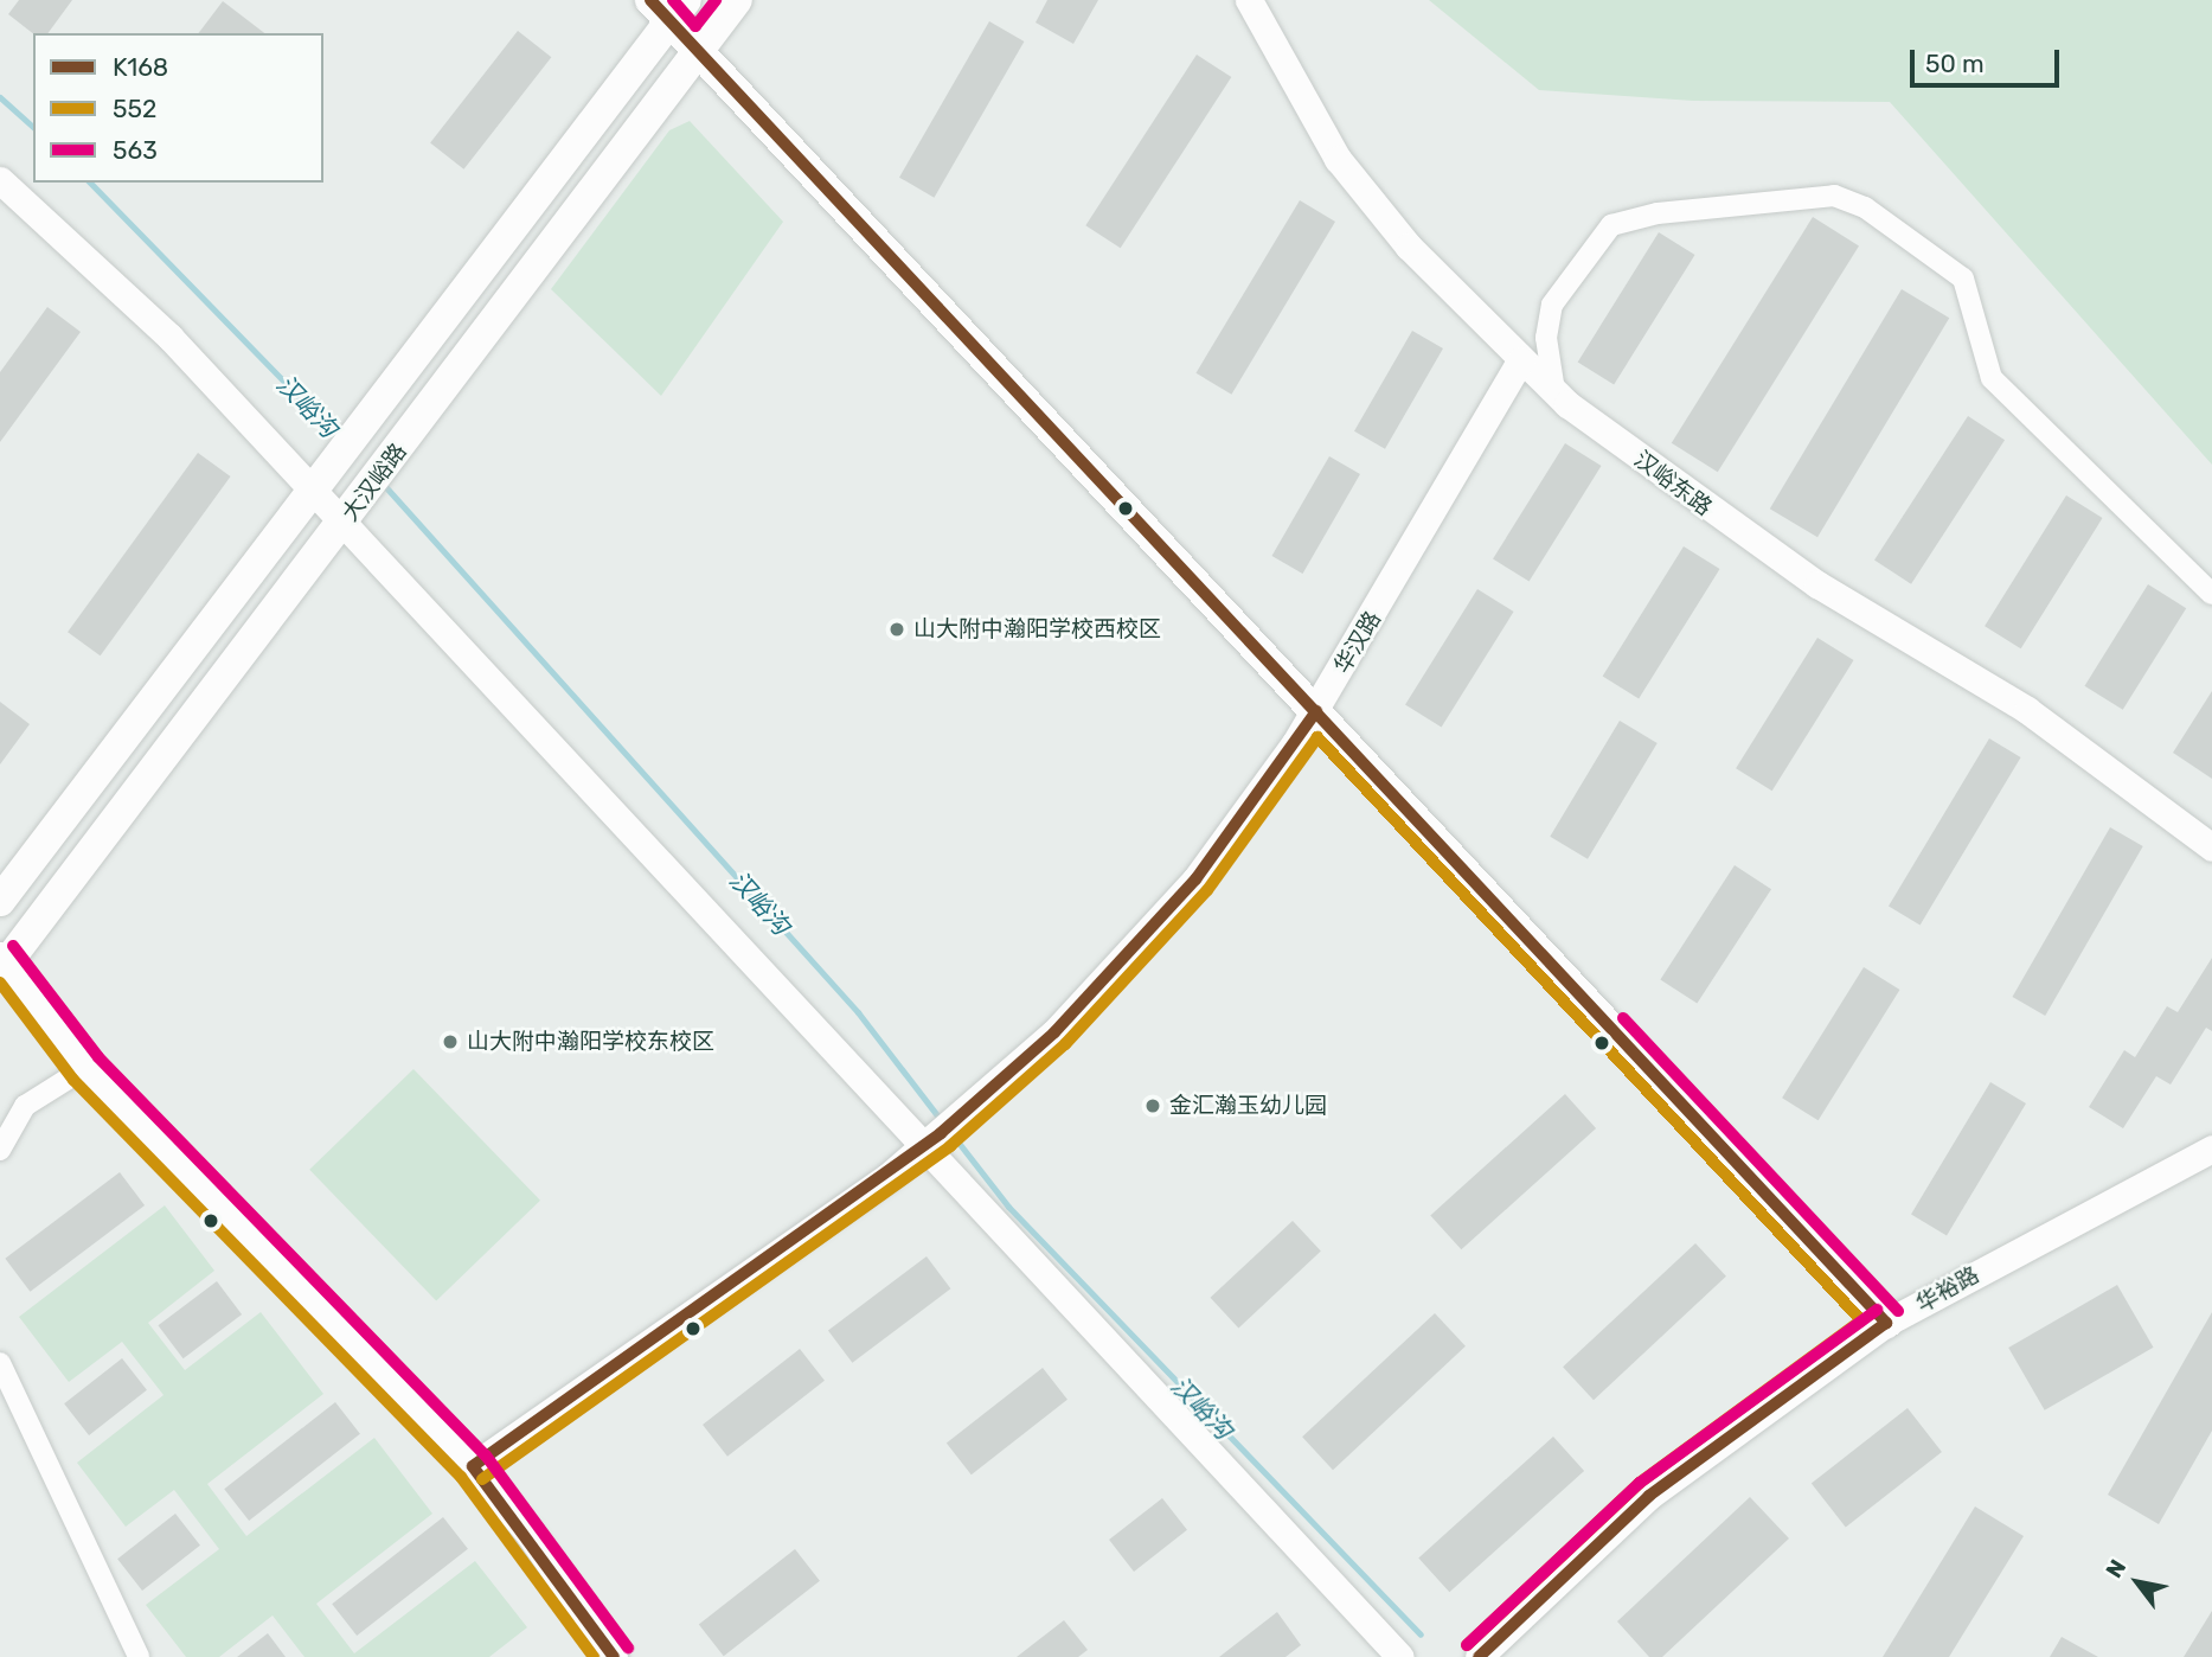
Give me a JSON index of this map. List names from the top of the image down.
{
  "streets": {
    "main road": ["大汉峪路"],
    "street": ["汉峪东路", "华汉路", "华裕路"]
  },
  "crossings": [
    ["汉峪东路", "华汉路"]
  ],
  "water": ["汉峪沟"],
  "places": ["山大附中瀚阳学校西校区", "山大附中瀚阳学校东校区", "金汇瀚玉幼儿园"],
  "lines": ["transit line K168", "transit line 563", "transit line 552"],
  "legend": ["K168", "552", "563"],
  "scale_bar": "50 m",
  "north": "top left"
}
